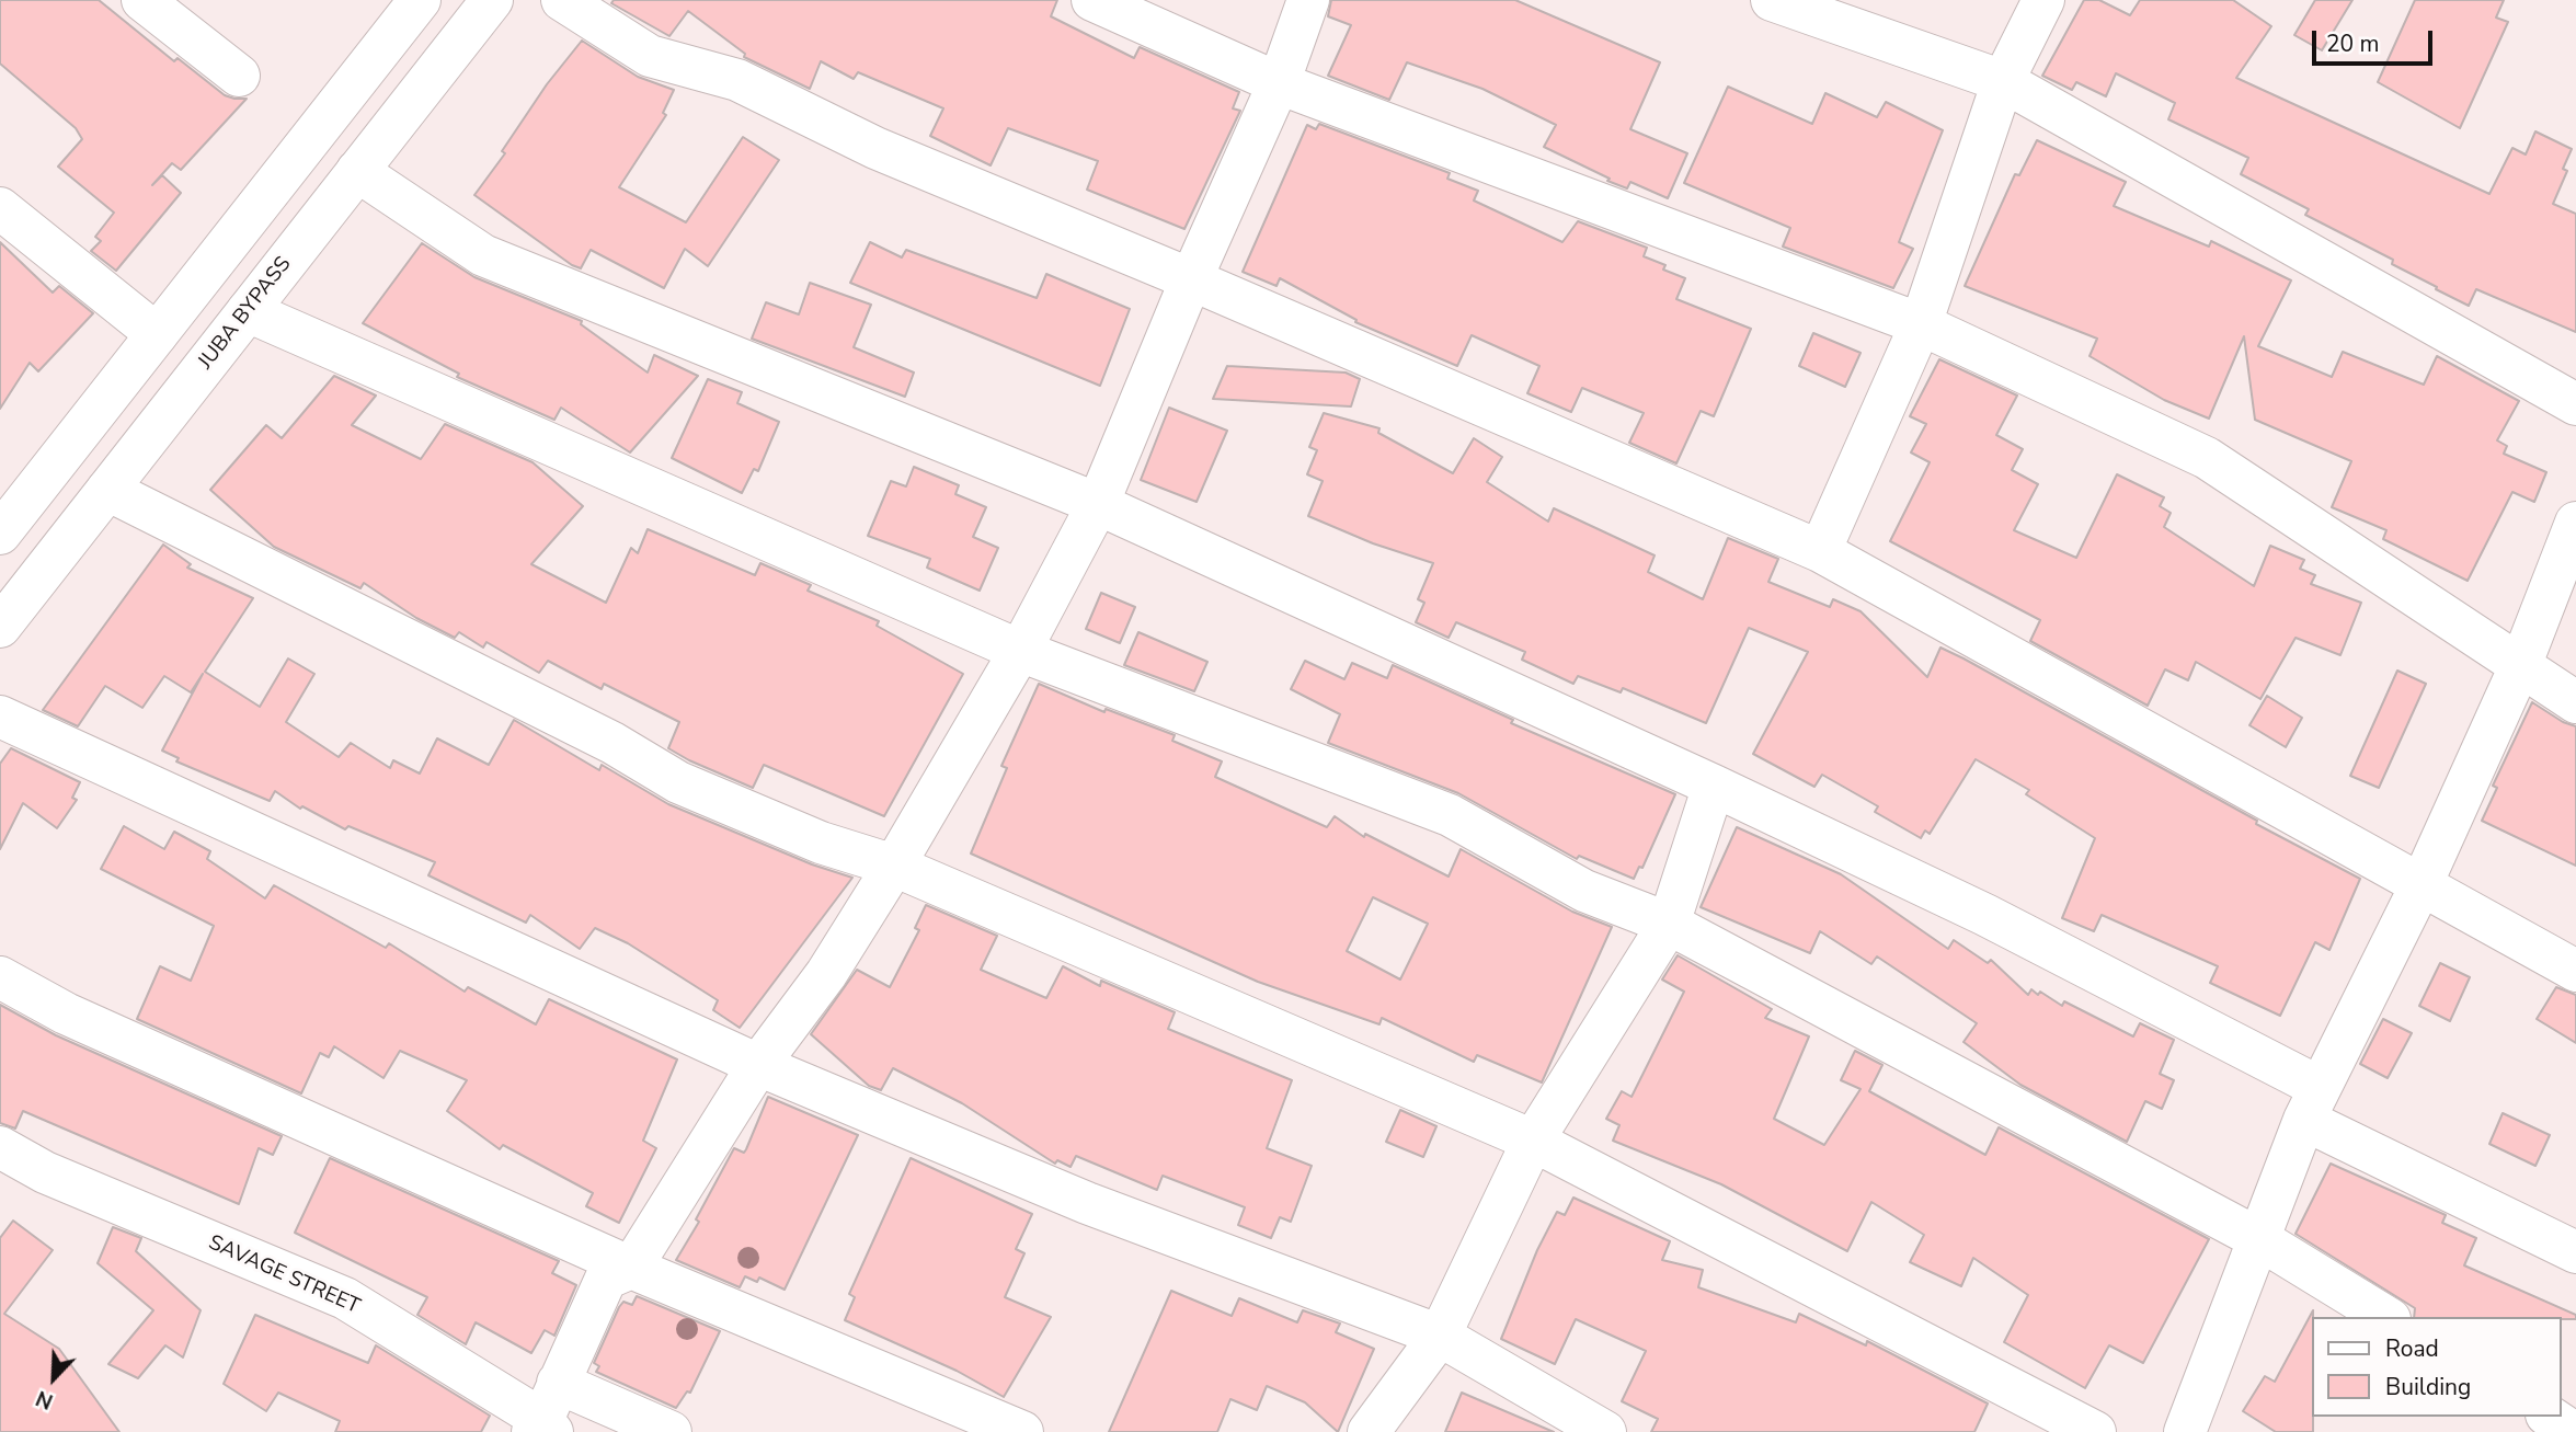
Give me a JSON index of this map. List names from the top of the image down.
{
  "streets": {
    "street": ["JUBA BYPASS", "SAVAGE STREET"]
  },
  "legend": ["Road", "Building"],
  "scale_bar": "20 m",
  "north": "bottom left"
}
